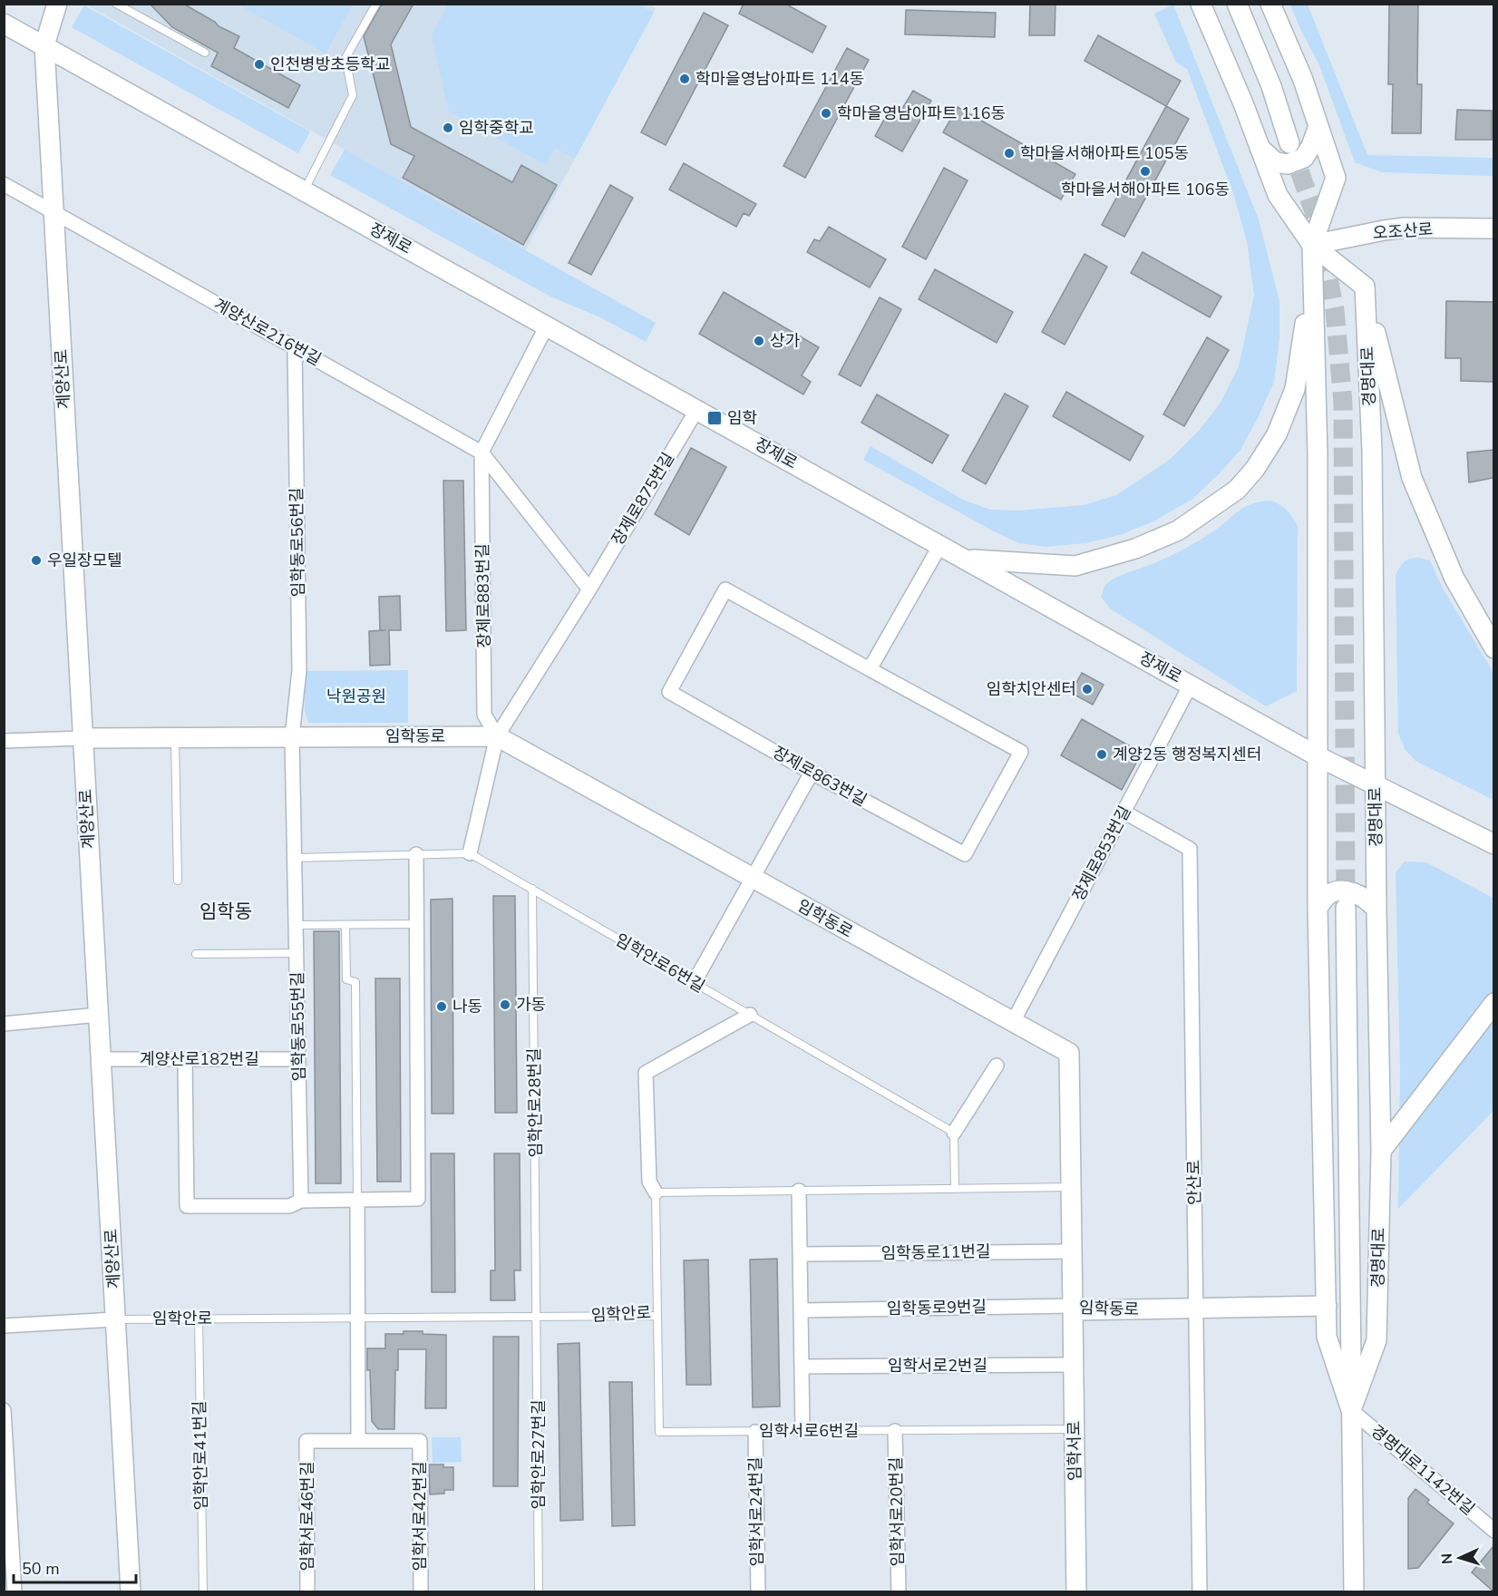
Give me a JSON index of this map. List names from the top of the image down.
{
  "streets": {
    "street": [
      "오조산로",
      "장제로",
      "계양산로216번길",
      "경명대로",
      "계양산로",
      "장제로875번길",
      "임학동로56번길",
      "장제로883번길",
      "임학동로",
      "장제로863번길",
      "장제로853번길",
      "임학동로55번길",
      "계양산로182번길",
      "안산로",
      "임학동로11번길",
      "임학동로9번길",
      "임학서로2번길",
      "임학서로",
      "경명대로1142번길",
      "임학서로24번길",
      "임학서로20번길",
      "임학서로46번길",
      "임학서로42번길"
    ],
    "lane": [
      "임학안로6번길",
      "임학안로28번길",
      "임학안로",
      "임학서로6번길",
      "임학안로27번길",
      "임학안로41번길"
    ]
  },
  "crossings": [
    ["오조산로", "경명대로"],
    ["장제로", "경명대로"],
    ["장제로", "계양산로"],
    ["장제로", "장제로875번길"],
    ["장제로", "장제로883번길"],
    ["장제로", "장제로853번길"],
    ["계양산로216번길", "계양산로"],
    ["계양산로216번길", "임학동로56번길"],
    ["계양산로216번길", "장제로883번길"],
    ["경명대로", "임학동로"],
    ["경명대로", "경명대로1142번길"],
    ["계양산로", "임학동로"],
    ["계양산로", "계양산로182번길"],
    ["계양산로", "임학안로"],
    ["장제로875번길", "장제로883번길"],
    ["장제로875번길", "임학동로"],
    ["장제로875번길", "임학안로6번길"],
    ["임학동로56번길", "임학동로"],
    ["임학동로56번길", "임학동로55번길"],
    ["장제로883번길", "임학동로"],
    ["임학동로", "장제로853번길"],
    ["임학동로", "임학동로55번길"],
    ["임학동로", "안산로"],
    ["임학동로", "임학동로11번길"],
    ["임학동로", "임학동로9번길"],
    ["임학동로", "임학서로"],
    ["장제로853번길", "안산로"],
    ["임학안로6번길", "임학안로28번길"],
    ["임학동로55번길", "계양산로182번길"],
    ["임학안로28번길", "임학안로"],
    ["임학안로28번길", "임학안로27번길"],
    ["임학동로9번길", "임학서로"],
    ["임학안로", "임학서로6번길"],
    ["임학안로", "임학안로27번길"],
    ["임학안로", "임학안로41번길"],
    ["임학서로2번길", "임학서로"],
    ["임학서로6번길", "임학서로"],
    ["임학서로6번길", "임학서로24번길"],
    ["임학서로6번길", "임학서로20번길"],
    ["임학서로46번길", "임학서로42번길"]
  ],
  "districts": ["임학동"],
  "parks": ["낙원공원"],
  "places": {
    "other": [
      "인천병방초등학교",
      "학마을영남아파트 114동",
      "학마을영남아파트 116동",
      "임학중학교",
      "학마을서해아파트 105동",
      "학마을서해아파트 106동",
      "상가",
      "우일장모텔",
      "임학치안센터",
      "계양2동 행정복지센터",
      "가동",
      "나동"
    ],
    "transit": ["임학"]
  },
  "scale_bar": "50 m",
  "north": "left"
}
